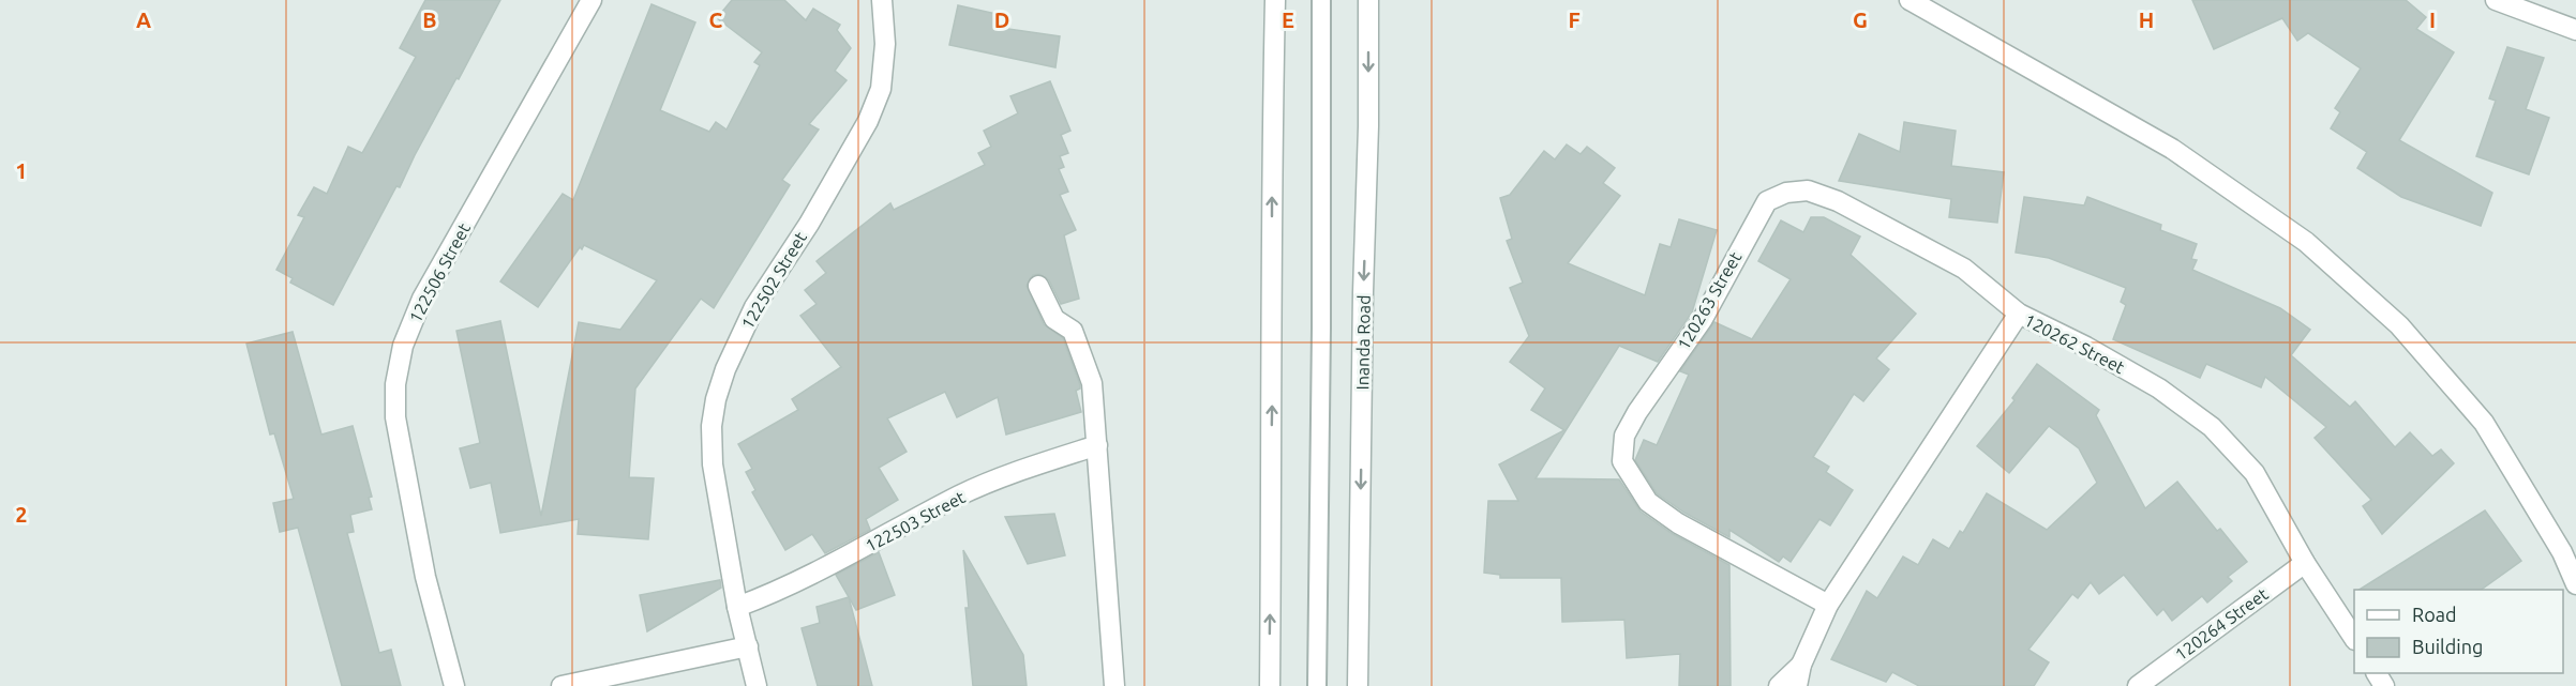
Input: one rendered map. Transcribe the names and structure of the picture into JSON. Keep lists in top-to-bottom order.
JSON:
{
  "streets": {
    "street": [
      "122506 Street",
      "122502 Street",
      "120263 Street",
      "Inanda Road",
      "120262 Street",
      "122503 Street",
      "120264 Street"
    ]
  },
  "crossings": [
    ["122502 Street", "122503 Street"],
    ["120263 Street", "120262 Street"],
    ["120262 Street", "120264 Street"]
  ],
  "legend": ["Road", "Building"],
  "grid": {
    "columns": [
      "A",
      "B",
      "C",
      "D",
      "E",
      "F",
      "G",
      "H",
      "I"
    ],
    "rows": ["1", "2"]
  }
}
